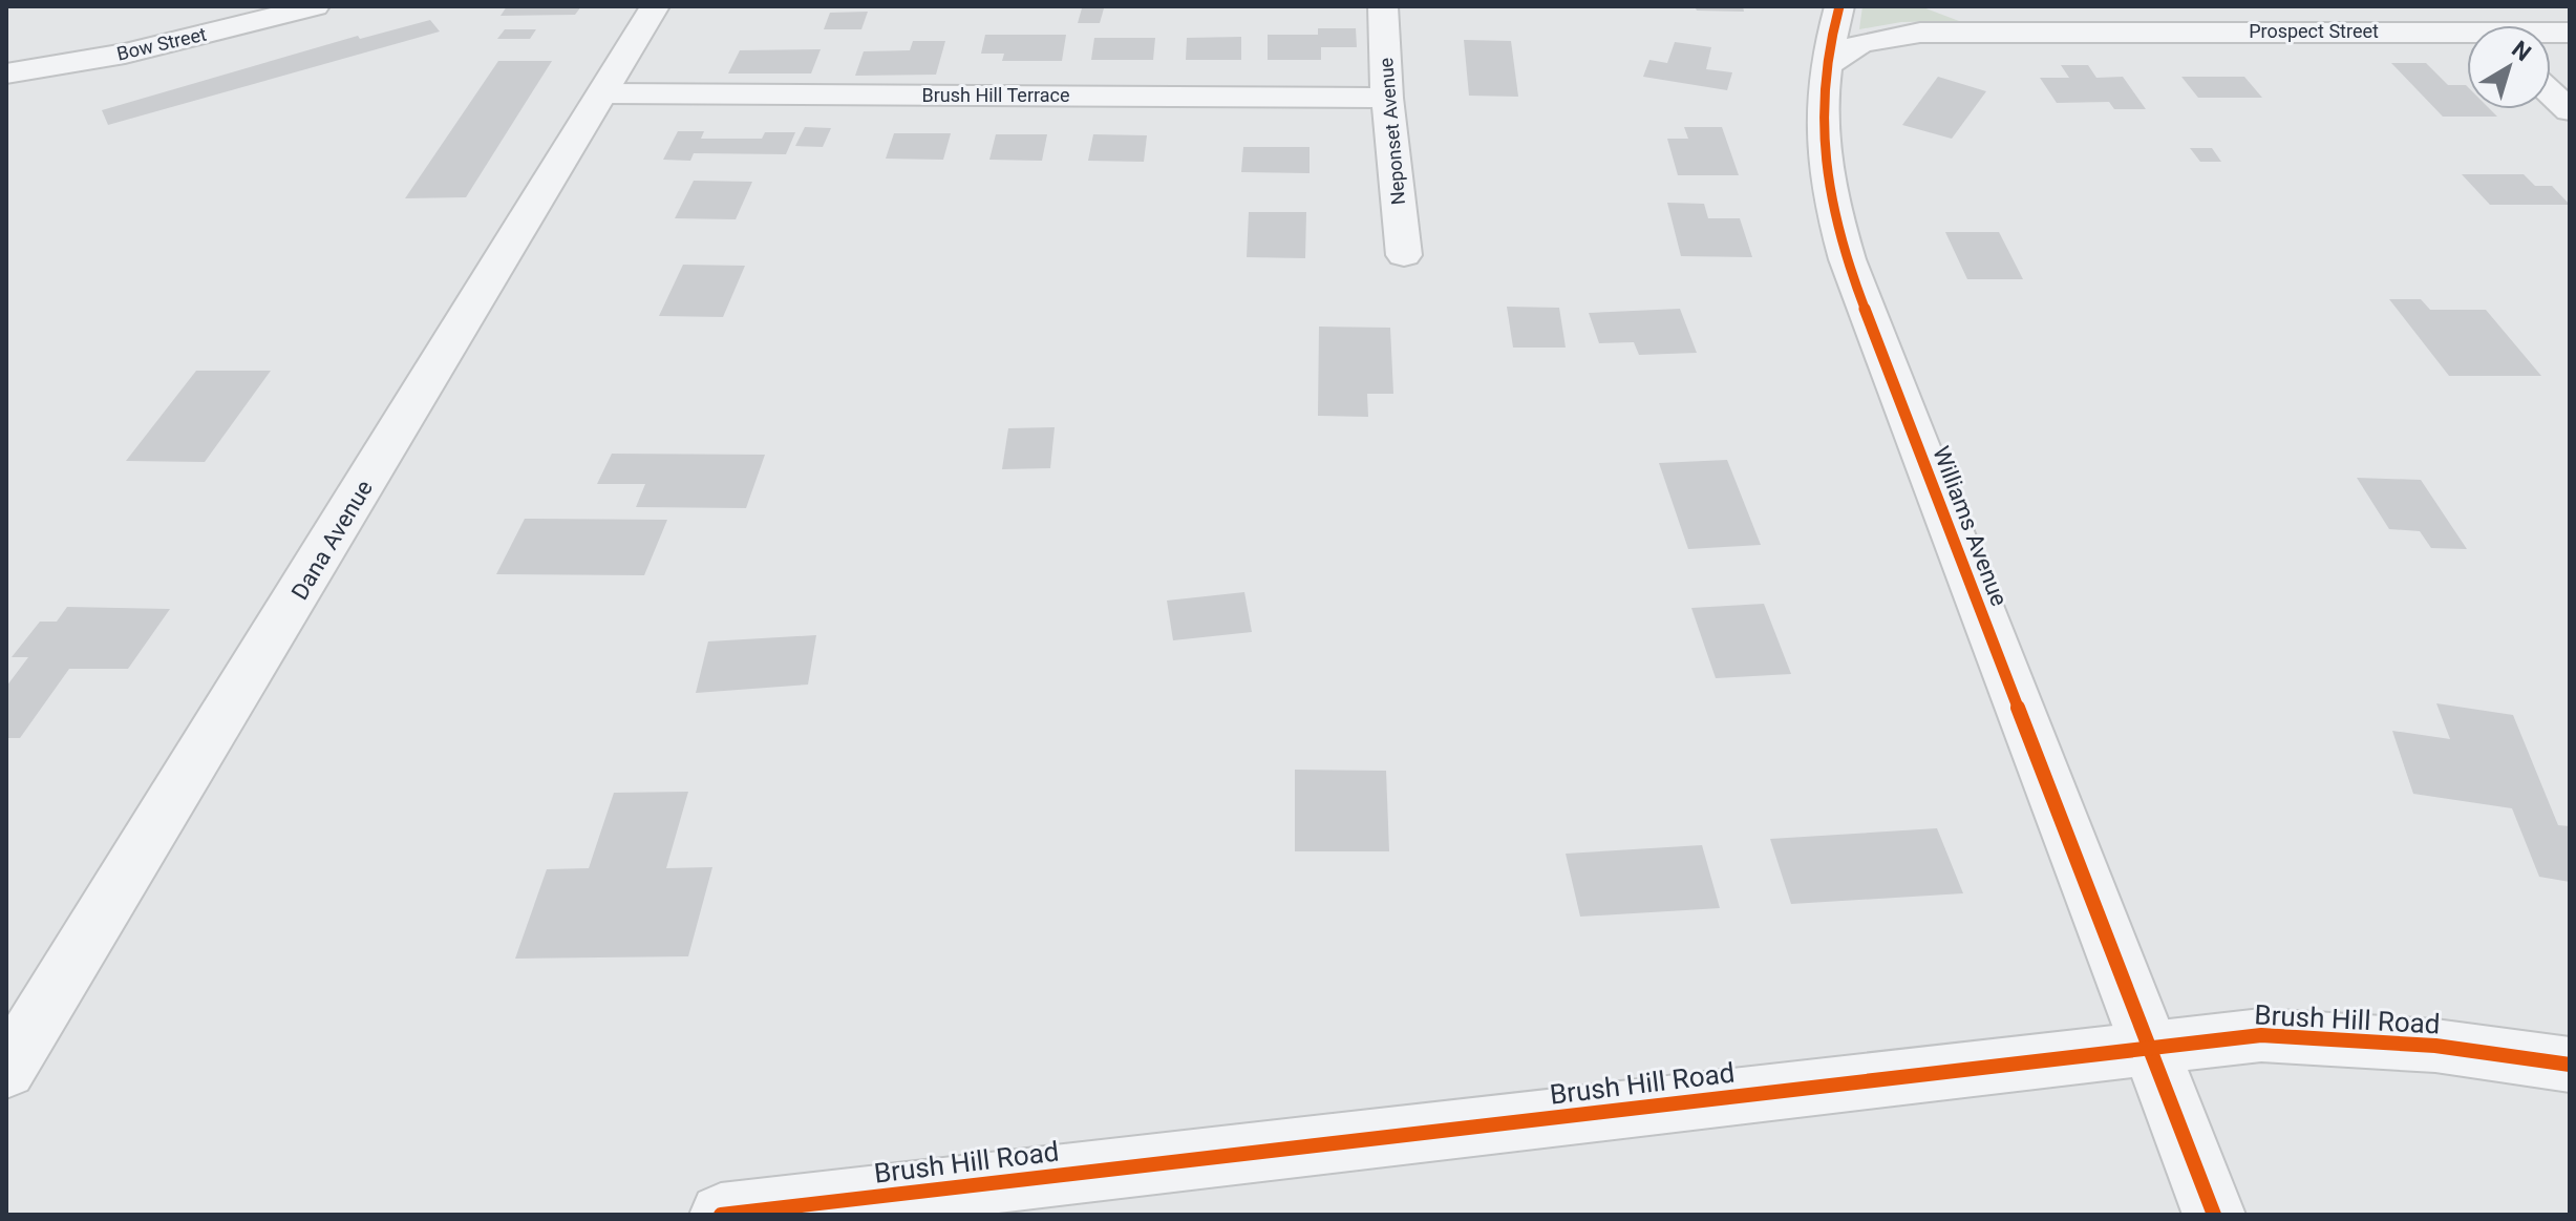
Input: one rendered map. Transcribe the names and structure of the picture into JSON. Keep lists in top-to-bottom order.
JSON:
{
  "streets": {
    "street": [
      "Prospect Street",
      "Bow Street",
      "Brush Hill Terrace",
      "Neponset Avenue",
      "Williams Avenue",
      "Dana Avenue",
      "Brush Hill Road"
    ]
  },
  "crossings": [
    ["Prospect Street", "Williams Avenue"],
    ["Brush Hill Terrace", "Neponset Avenue"],
    ["Brush Hill Terrace", "Dana Avenue"],
    ["Williams Avenue", "Brush Hill Road"]
  ],
  "north": "top right"
}
